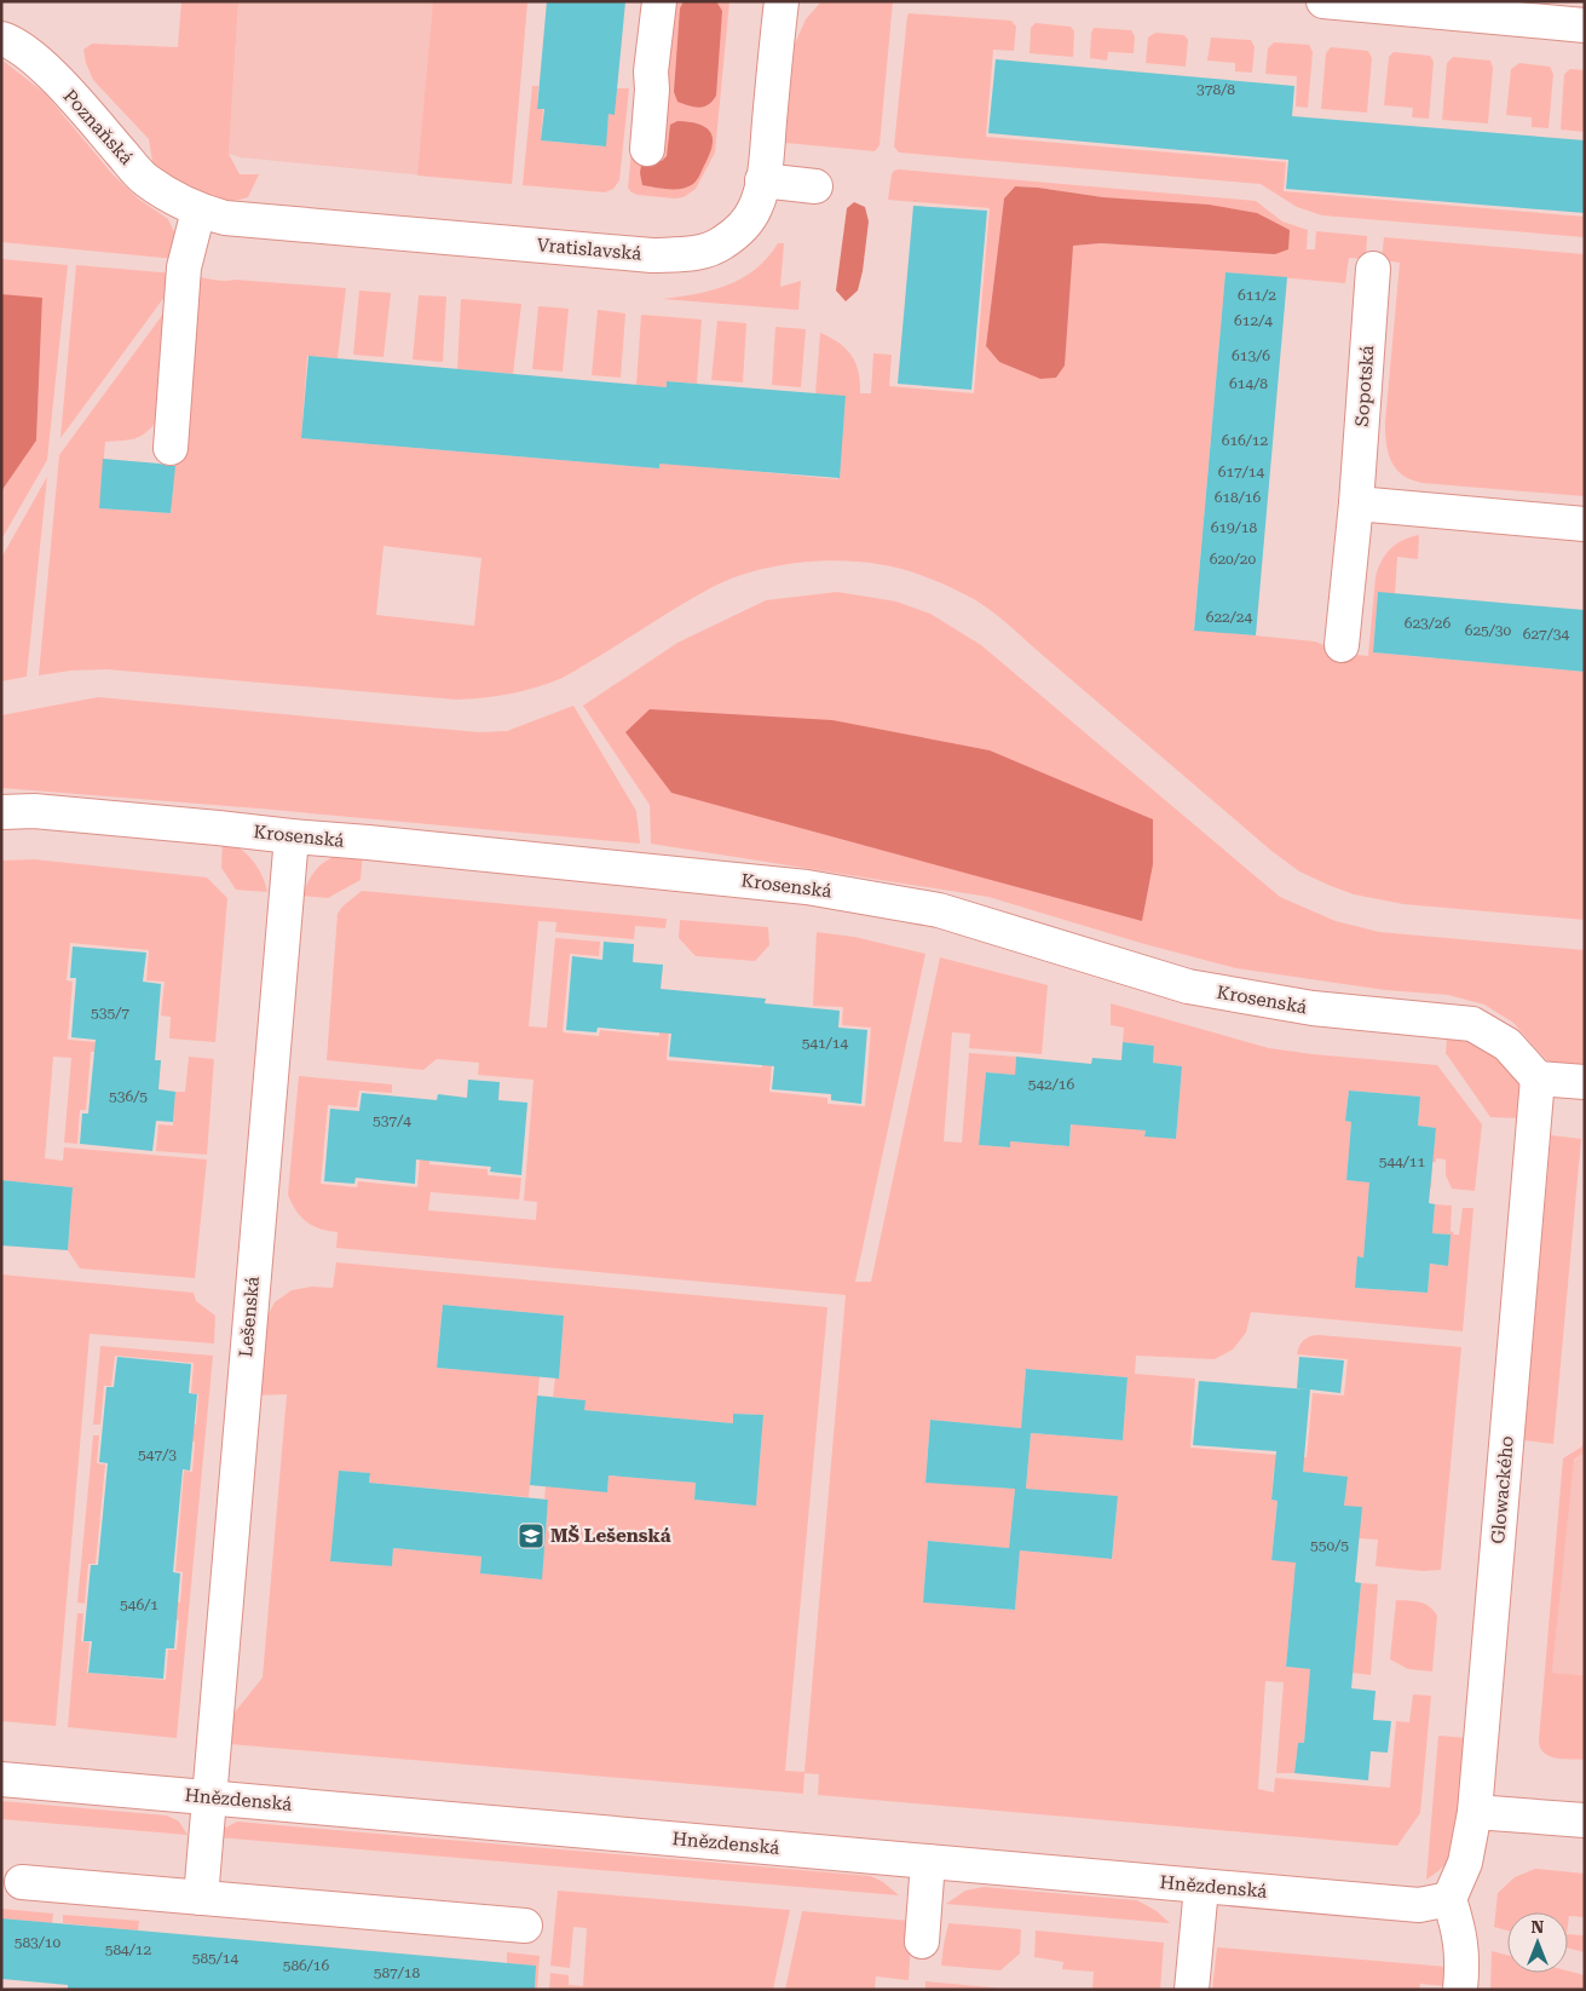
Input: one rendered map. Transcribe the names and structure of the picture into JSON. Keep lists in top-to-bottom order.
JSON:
{
  "streets": {
    "street": [
      "Poznaňská",
      "Vratislavská",
      "Sopotská",
      "Krosenská",
      "Lešenská",
      "Glowackého",
      "Hnězdenská"
    ]
  },
  "crossings": [
    ["Poznaňská", "Vratislavská"],
    ["Krosenská", "Lešenská"],
    ["Krosenská", "Glowackého"],
    ["Lešenská", "Hnězdenská"],
    ["Glowackého", "Hnězdenská"]
  ],
  "places": {
    "school or university": ["MŠ Lešenská"]
  },
  "house_numbers": [
    "378/8",
    "611/2",
    "612/4",
    "613/6",
    "614/8",
    "616/12",
    "617/14",
    "618/16",
    "619/18",
    "620/20",
    "622/24",
    "623/26",
    "625/30",
    "627/34",
    "535/7",
    "541/14",
    "542/16",
    "536/5",
    "537/4",
    "544/11",
    "547/3",
    "550/5",
    "546/1",
    "583/10",
    "584/12",
    "585/14",
    "586/16",
    "587/18"
  ],
  "north": "top"
}
